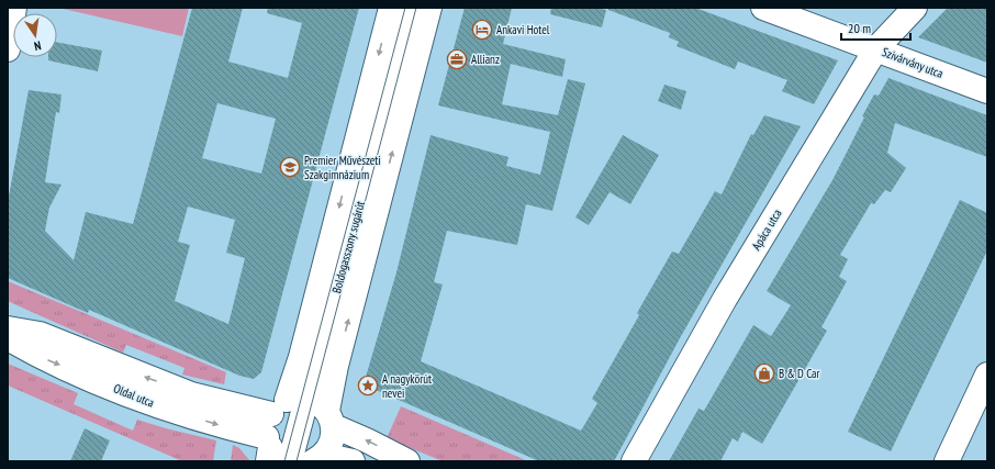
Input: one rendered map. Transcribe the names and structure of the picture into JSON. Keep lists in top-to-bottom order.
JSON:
{
  "streets": {
    "street": [
      "Szivárvány utca",
      "Apáca utca",
      "Boldogasszony sugárút",
      "Oldal utca"
    ]
  },
  "crossings": [
    ["Szivárvány utca", "Apáca utca"],
    ["Boldogasszony sugárút", "Oldal utca"]
  ],
  "places": {
    "hotel": ["Ankavi Hotel"],
    "office": ["Allianz"],
    "school or university": ["Premier Művészeti Szakgimnázium"],
    "shop": ["B & D Car"],
    "place": ["A nagykörút nevei"]
  },
  "scale_bar": "20 m",
  "north": "bottom"
}
